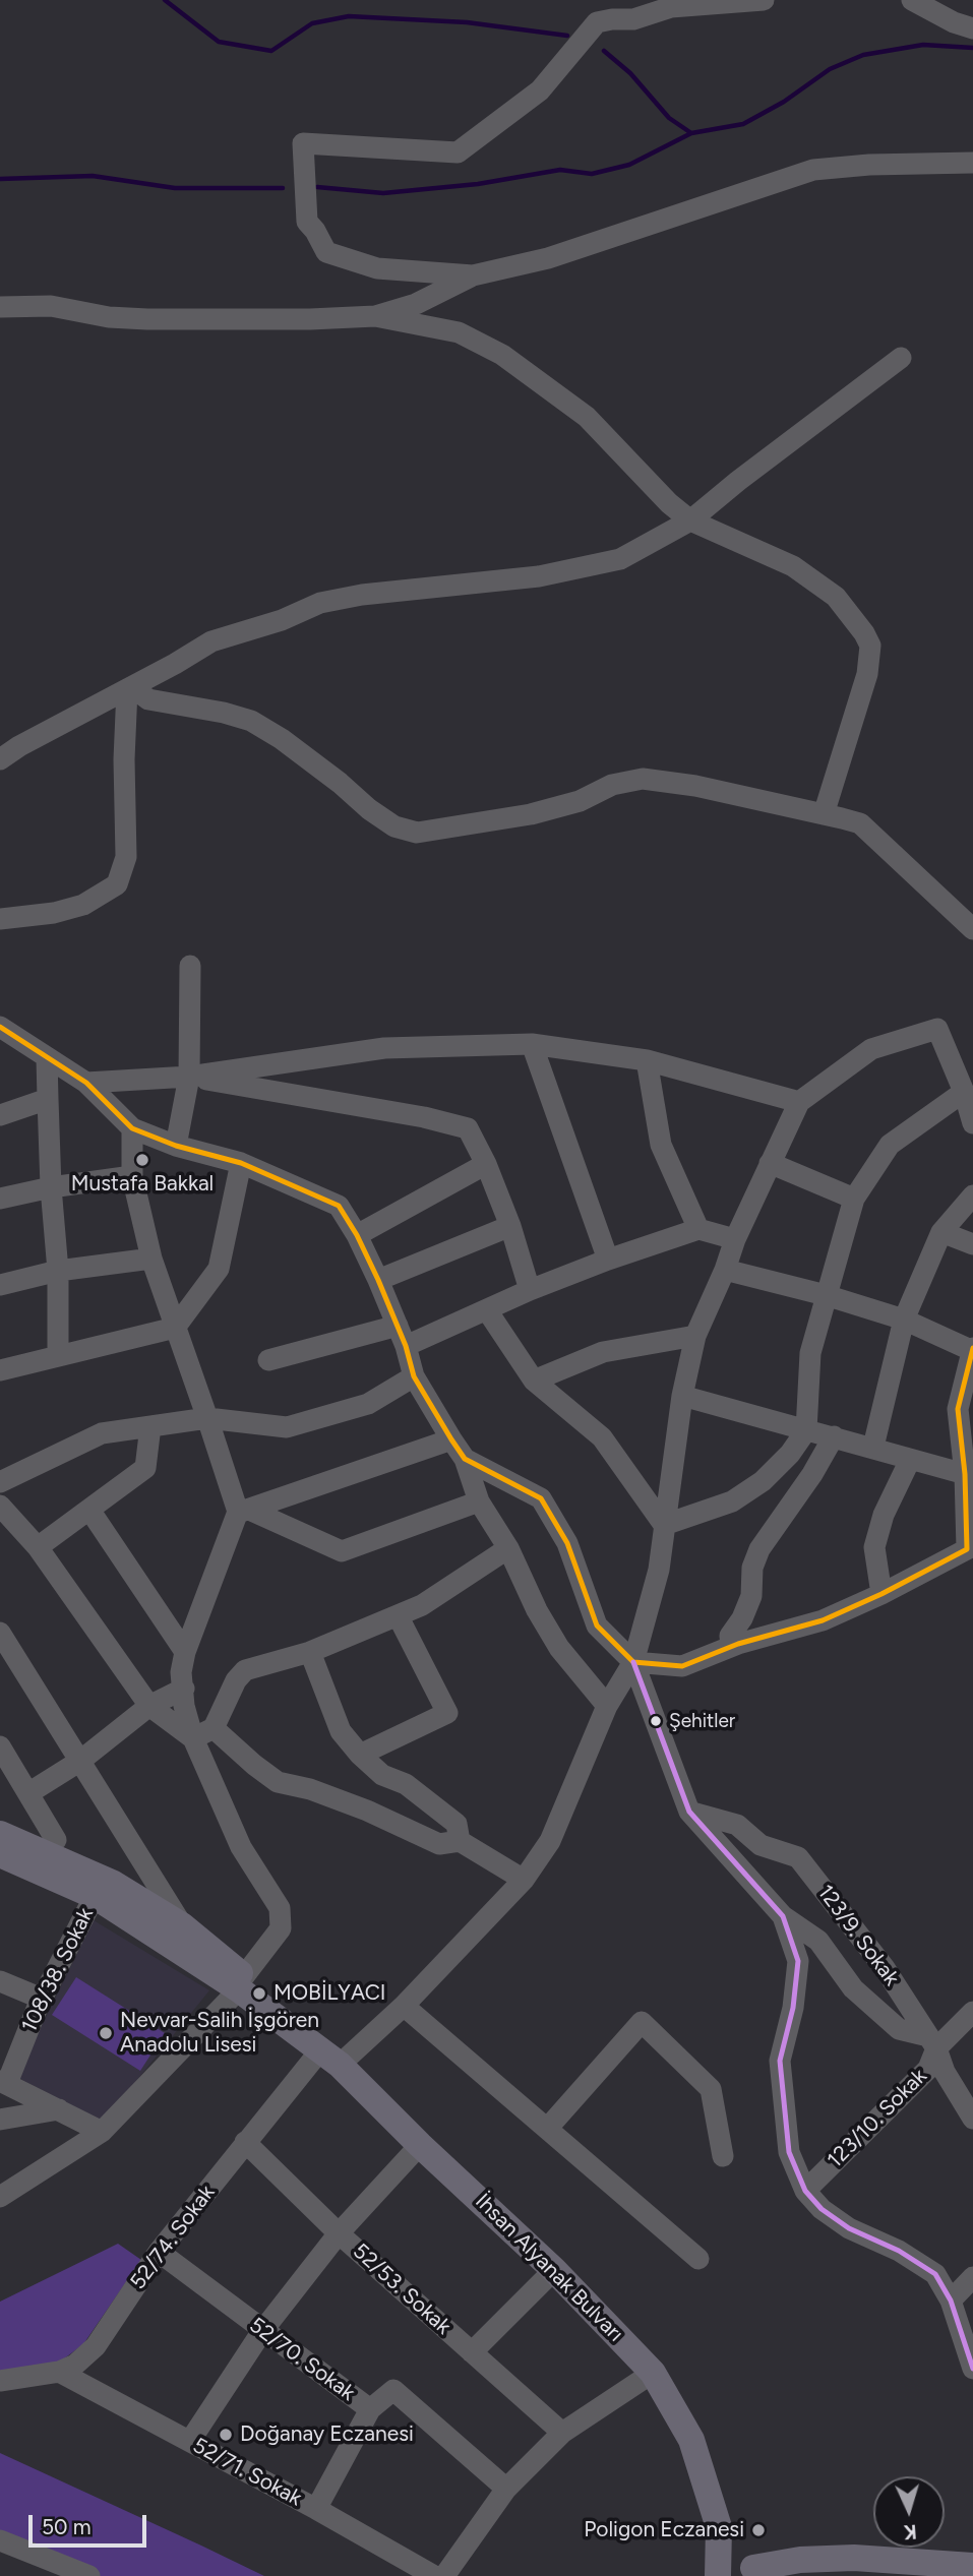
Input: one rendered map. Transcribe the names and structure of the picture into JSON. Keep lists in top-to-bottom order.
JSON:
{
  "streets": {
    "main road": ["İhsan Alyanak Bulvarı"],
    "street": [
      "123/9. Sokak",
      "108/38. Sokak",
      "123/10. Sokak",
      "52/74. Sokak",
      "52/53. Sokak",
      "52/70. Sokak",
      "52/71. Sokak"
    ]
  },
  "crossings": [
    ["123/9. Sokak", "123/10. Sokak"],
    ["52/74. Sokak", "İhsan Alyanak Bulvarı"],
    ["52/74. Sokak", "52/53. Sokak"],
    ["52/74. Sokak", "52/70. Sokak"],
    ["52/74. Sokak", "52/71. Sokak"]
  ],
  "places": [
    "Mustafa Bakkal",
    "Şehitler",
    "MOBİLYACI",
    "Nevvar-Salih İşgören Anadolu Lisesi",
    "Doğanay Eczanesi",
    "Poligon Eczanesi"
  ],
  "scale_bar": "50 m",
  "north": "bottom"
}
